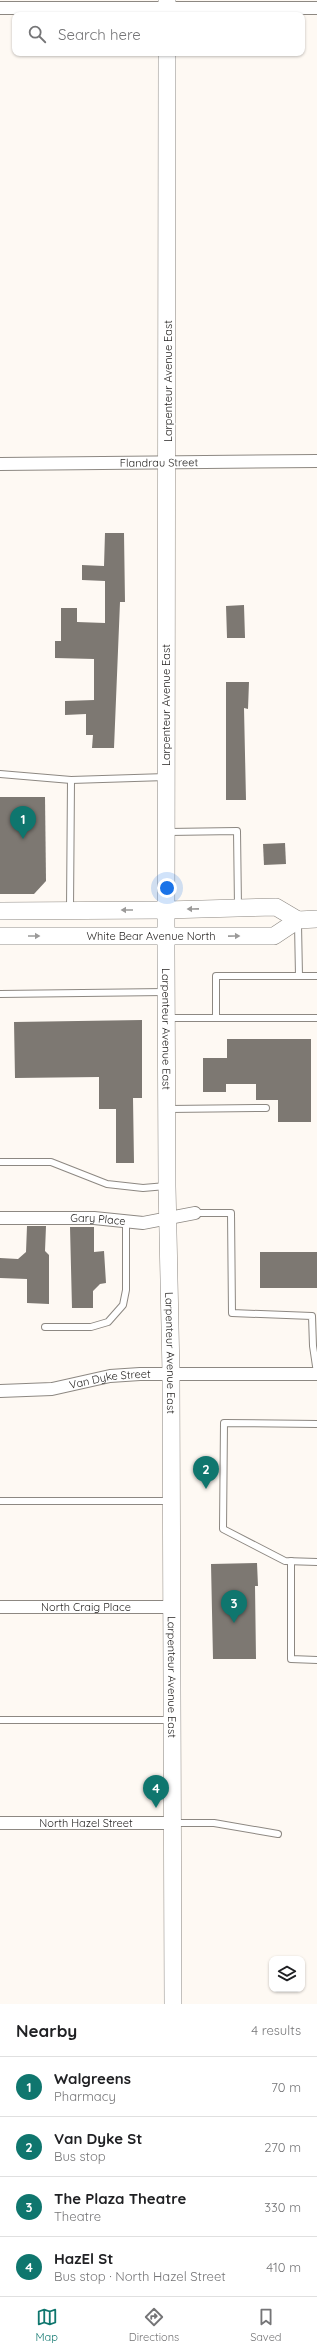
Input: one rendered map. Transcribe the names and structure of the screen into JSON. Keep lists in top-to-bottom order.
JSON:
{
  "streets": {
    "street": [
      "Larpenteur Avenue East",
      "Flandrau Street",
      "White Bear Avenue North",
      "Gary Place",
      "Van Dyke Street",
      "North Craig Place",
      "North Hazel Street"
    ]
  },
  "crossings": [
    ["Larpenteur Avenue East", "Flandrau Street"],
    ["Larpenteur Avenue East", "White Bear Avenue North"],
    ["Larpenteur Avenue East", "Gary Place"],
    ["Larpenteur Avenue East", "Van Dyke Street"],
    ["Larpenteur Avenue East", "North Craig Place"],
    ["Larpenteur Avenue East", "North Hazel Street"]
  ],
  "page": {
    "search": "Search here",
    "pins": [
      "1",
      "2",
      "3",
      "4"
    ],
    "heading": ["Nearby", "4 results"],
    "list": [
      {
        "mark": "1",
        "name": "Walgreens",
        "note": "Pharmacy",
        "value": "70 m"
      },
      {
        "mark": "2",
        "name": "Van Dyke St",
        "note": "Bus stop",
        "value": "270 m"
      },
      {
        "mark": "3",
        "name": "The Plaza Theatre",
        "note": "Theatre",
        "value": "330 m"
      },
      {
        "mark": "4",
        "name": "HazEl St",
        "note": "Bus stop · North Hazel Street",
        "value": "410 m"
      }
    ],
    "nav": ["Map", "Directions", "Saved"]
  }
}
